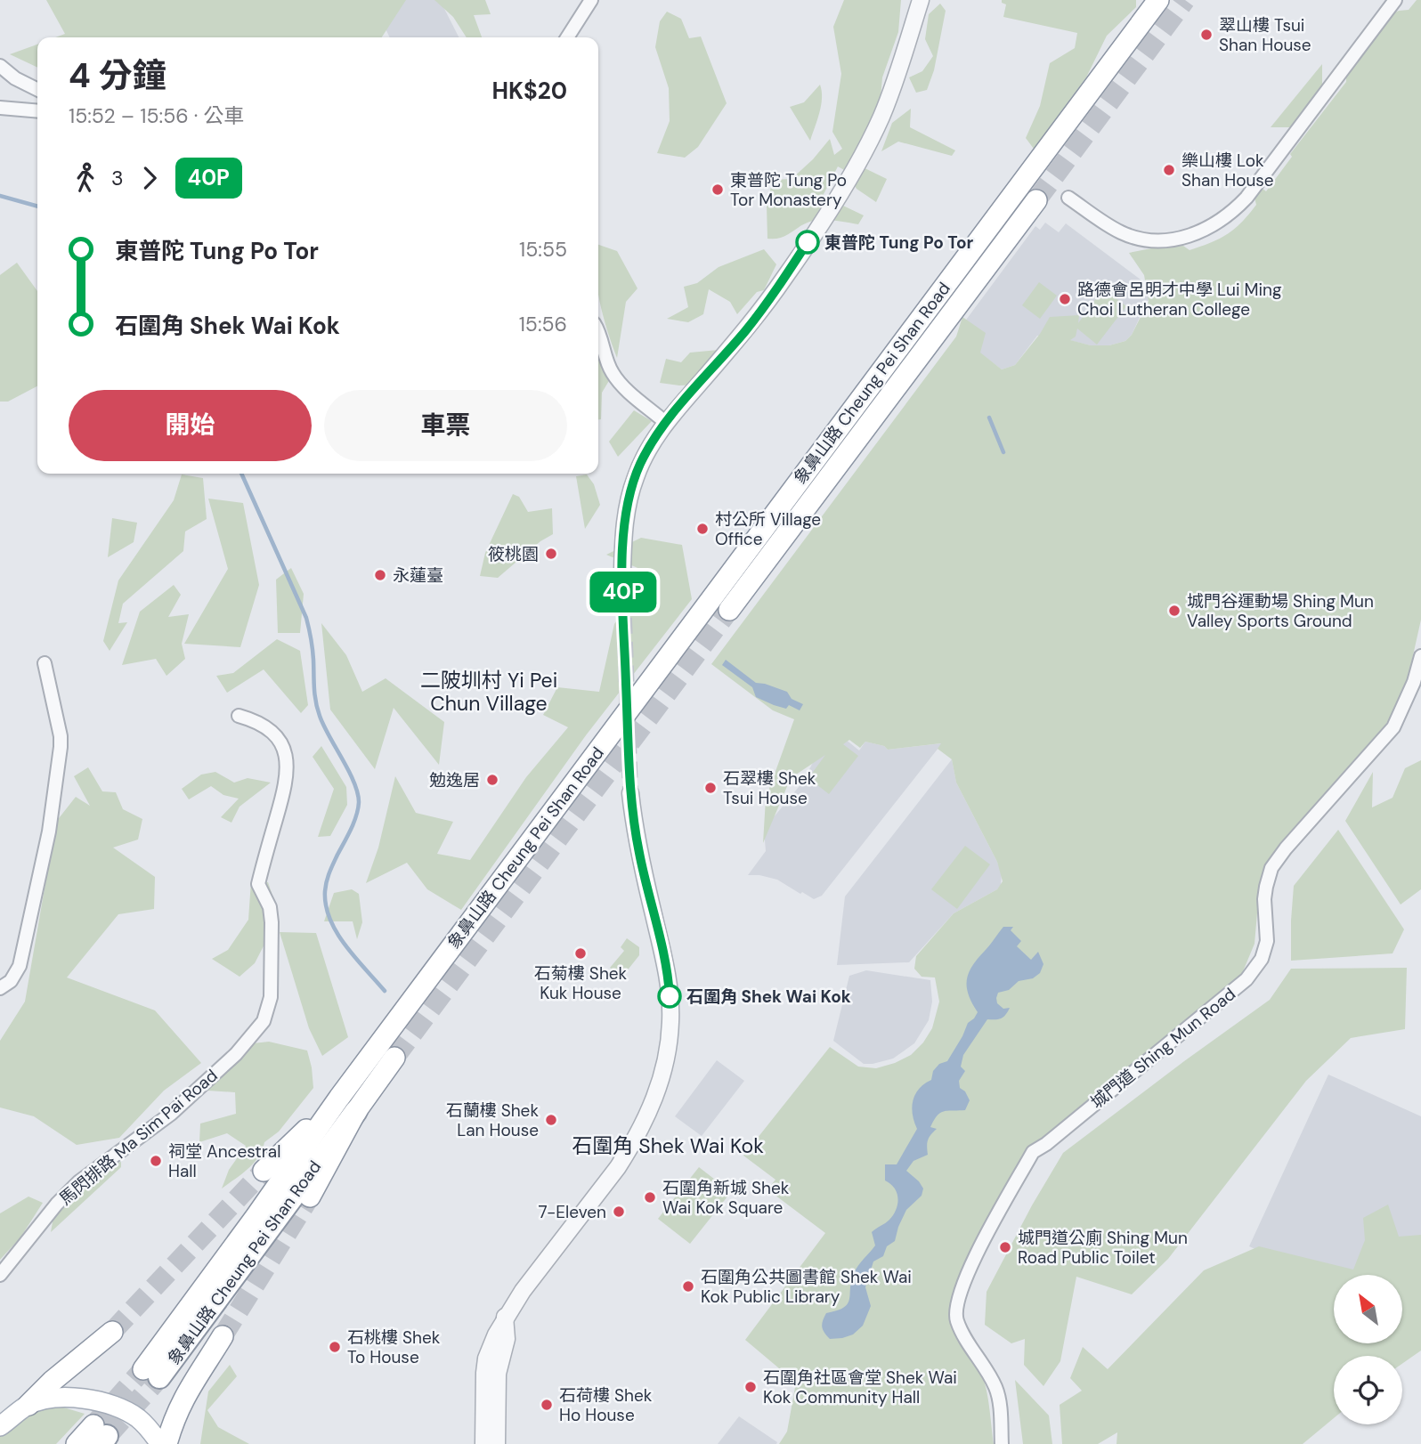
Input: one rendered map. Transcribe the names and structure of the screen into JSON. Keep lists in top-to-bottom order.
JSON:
{
  "streets": {
    "highway": ["象鼻山路 Cheung Pei Shan Road"],
    "street": ["城門道 Shing Mun Road", "馬閃排路 Ma Sim Pai Road"]
  },
  "districts": ["二陂圳村 Yi Pei Chun Village", "石圍角 Shek Wai Kok"],
  "places": [
    "翠山樓 Tsui Shan House",
    "樂山樓 Lok Shan House",
    "東普陀 Tung Po Tor Monastery",
    "東普陀 Tung Po Tor",
    "路德會呂明才中學 Lui Ming Choi Lutheran College",
    "村公所 Village Office",
    "筱桃園",
    "永蓮臺",
    "城門谷運動場 Shing Mun Valley Sports Ground",
    "勉逸居",
    "石翠樓 Shek Tsui House",
    "石菊樓 Shek Kuk House",
    "石圍角 Shek Wai Kok",
    "石蘭樓 Shek Lan House",
    "祠堂 Ancestral Hall",
    "石圍角新城 Shek Wai Kok Square",
    "7-Eleven",
    "城門道公廁 Shing Mun Road Public Toilet",
    "石圍角公共圖書館 Shek Wai Kok Public Library",
    "石桃樓 Shek To House",
    "石圍角社區會堂 Shek Wai Kok Community Hall",
    "石荷樓 Shek Ho House"
  ],
  "lines": ["bus line 40P"],
  "north": "top left",
  "page": {
    "on_map": "40P",
    "heading": ["4 分鐘", "15:52 – 15:56 · 公車", "HK$20"],
    "legs": ["3", "40P"],
    "list": [
      {
        "name": "東普陀 Tung Po Tor",
        "value": "15:55"
      },
      {
        "name": "石圍角 Shek Wai Kok",
        "value": "15:56"
      }
    ],
    "buttons": ["開始", "車票"]
  }
}
